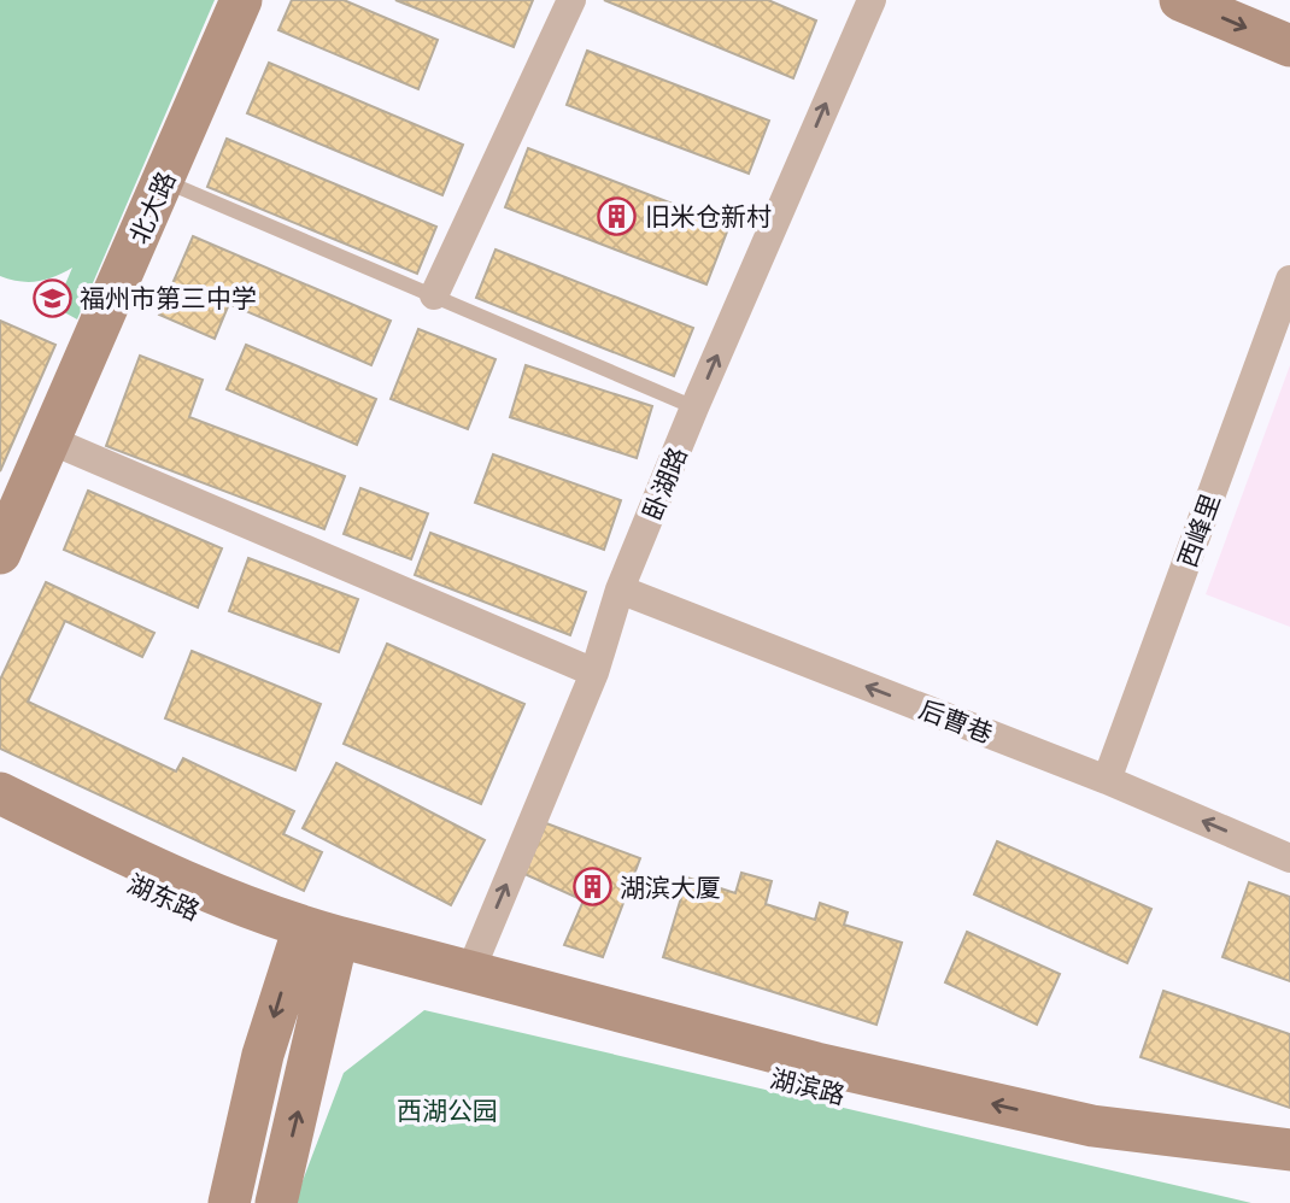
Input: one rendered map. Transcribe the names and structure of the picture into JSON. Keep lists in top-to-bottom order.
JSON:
{
  "streets": {
    "main road": ["北大路", "湖东路", "湖滨路"],
    "street": ["卧湖路", "西峰里", "后曹巷"]
  },
  "crossings": [
    ["卧湖路", "后曹巷"],
    ["卧湖路", "湖滨路"],
    ["西峰里", "后曹巷"],
    ["湖东路", "湖滨路"]
  ],
  "one_way": ["卧湖路", "后曹巷"],
  "parks": ["西湖公园"],
  "places": {
    "building": ["旧米仓新村", "湖滨大厦"],
    "school or university": ["福州市第三中学"]
  }
}
